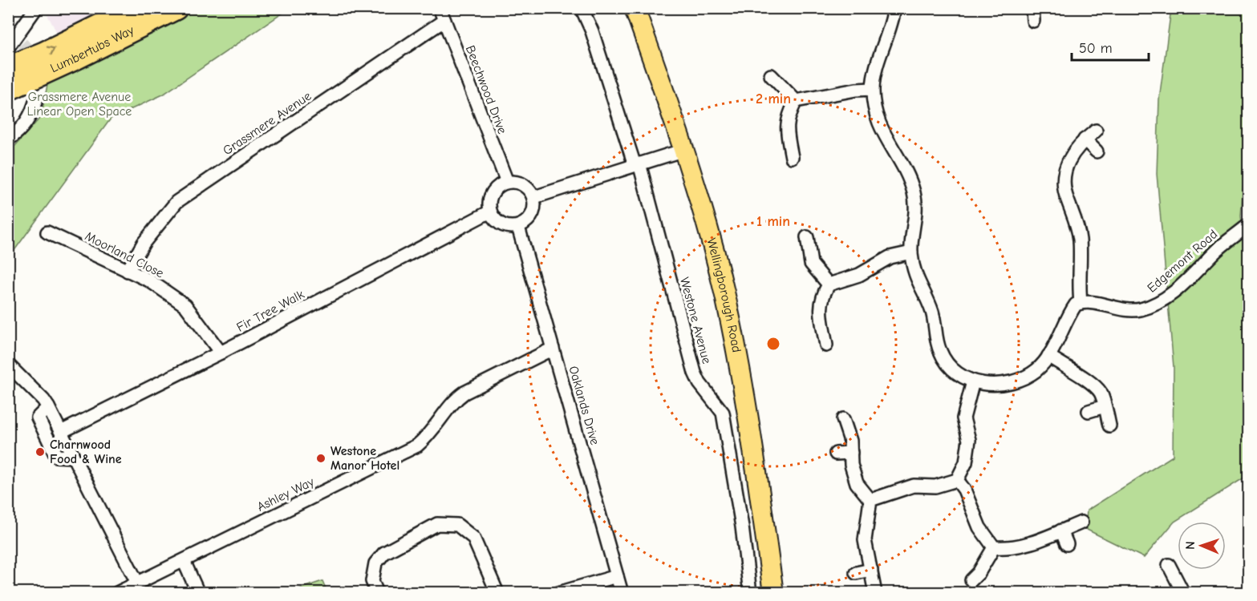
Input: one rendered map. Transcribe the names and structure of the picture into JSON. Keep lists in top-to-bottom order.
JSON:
{
  "streets": {
    "highway": ["Lumbertubs Way"],
    "main road": ["Wellingborough Road"],
    "street": [
      "Beechwood Drive",
      "Grassmere Avenue",
      "Moorland Close",
      "Edgemont Road",
      "Fir Tree Walk",
      "Westone Avenue",
      "Oaklands Drive",
      "Ashley Way"
    ]
  },
  "crossings": [
    ["Beechwood Drive", "Grassmere Avenue"],
    ["Beechwood Drive", "Fir Tree Walk"],
    ["Beechwood Drive", "Oaklands Drive"],
    ["Grassmere Avenue", "Moorland Close"],
    ["Moorland Close", "Fir Tree Walk"],
    ["Fir Tree Walk", "Oaklands Drive"],
    ["Oaklands Drive", "Ashley Way"]
  ],
  "parks": ["Grassmere Avenue Linear Open Space"],
  "places": ["Charnwood Food & Wine", "Westone Manor Hotel"],
  "scale_bar": "50 m",
  "north": "left",
  "rings": ["2 min", "1 min"]
}
